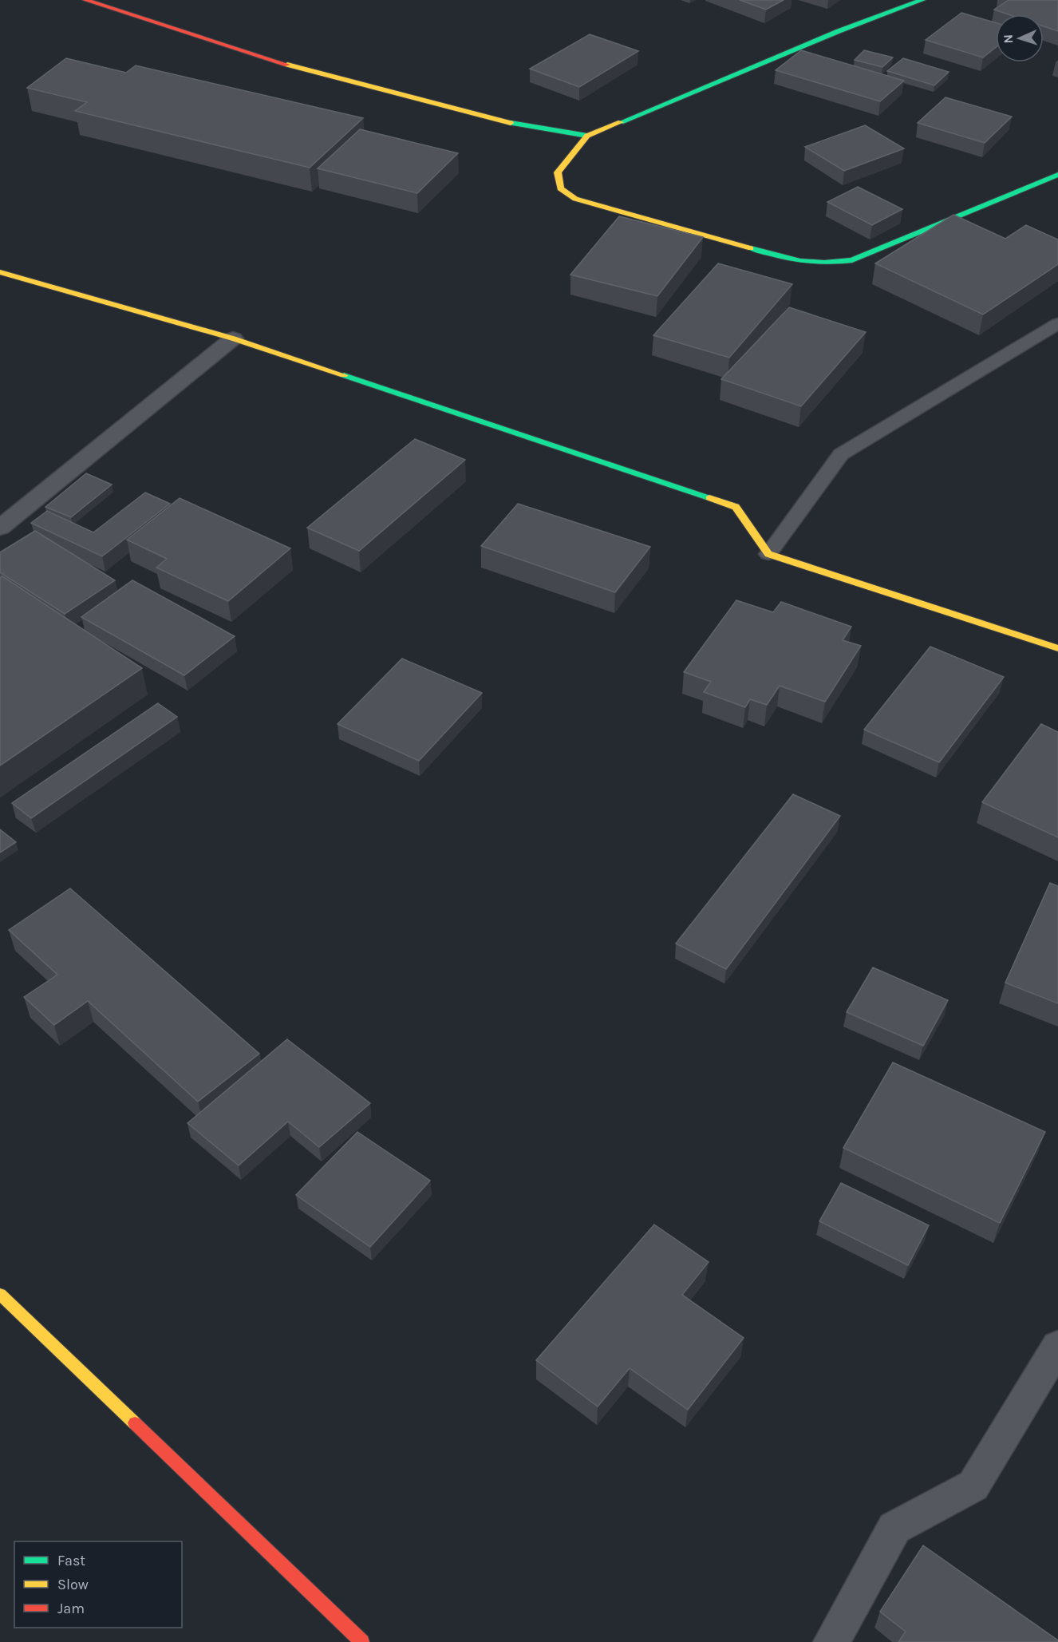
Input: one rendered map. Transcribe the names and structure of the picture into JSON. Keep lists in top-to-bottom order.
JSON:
{
  "legend": ["Fast", "Slow", "Jam"],
  "north": "left"
}
